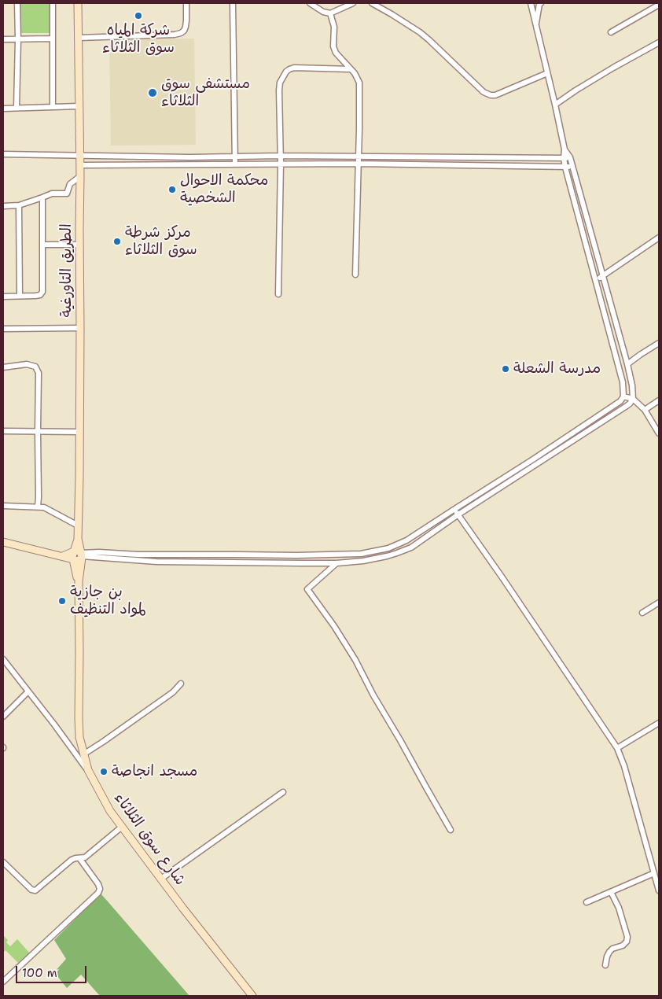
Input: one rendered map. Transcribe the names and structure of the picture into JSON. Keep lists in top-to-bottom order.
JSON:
{
  "streets": {
    "street": ["الطريق التاورغية", "شارع سوق الثلاثاء"]
  },
  "crossings": [
    ["الطريق التاورغية", "شارع سوق الثلاثاء"]
  ],
  "places": [
    "شركة المياه سوق الثلاثاء",
    "مستشفى سوق الثلاثاء",
    "محكمة الاحوال الشخصية",
    "مركز شرطة سوق الثلاثاء",
    "مدرسة الشعلة",
    "بن جازية لمواد التنظيف",
    "مسجد انجاصة"
  ],
  "scale_bar": "100 m"
}
